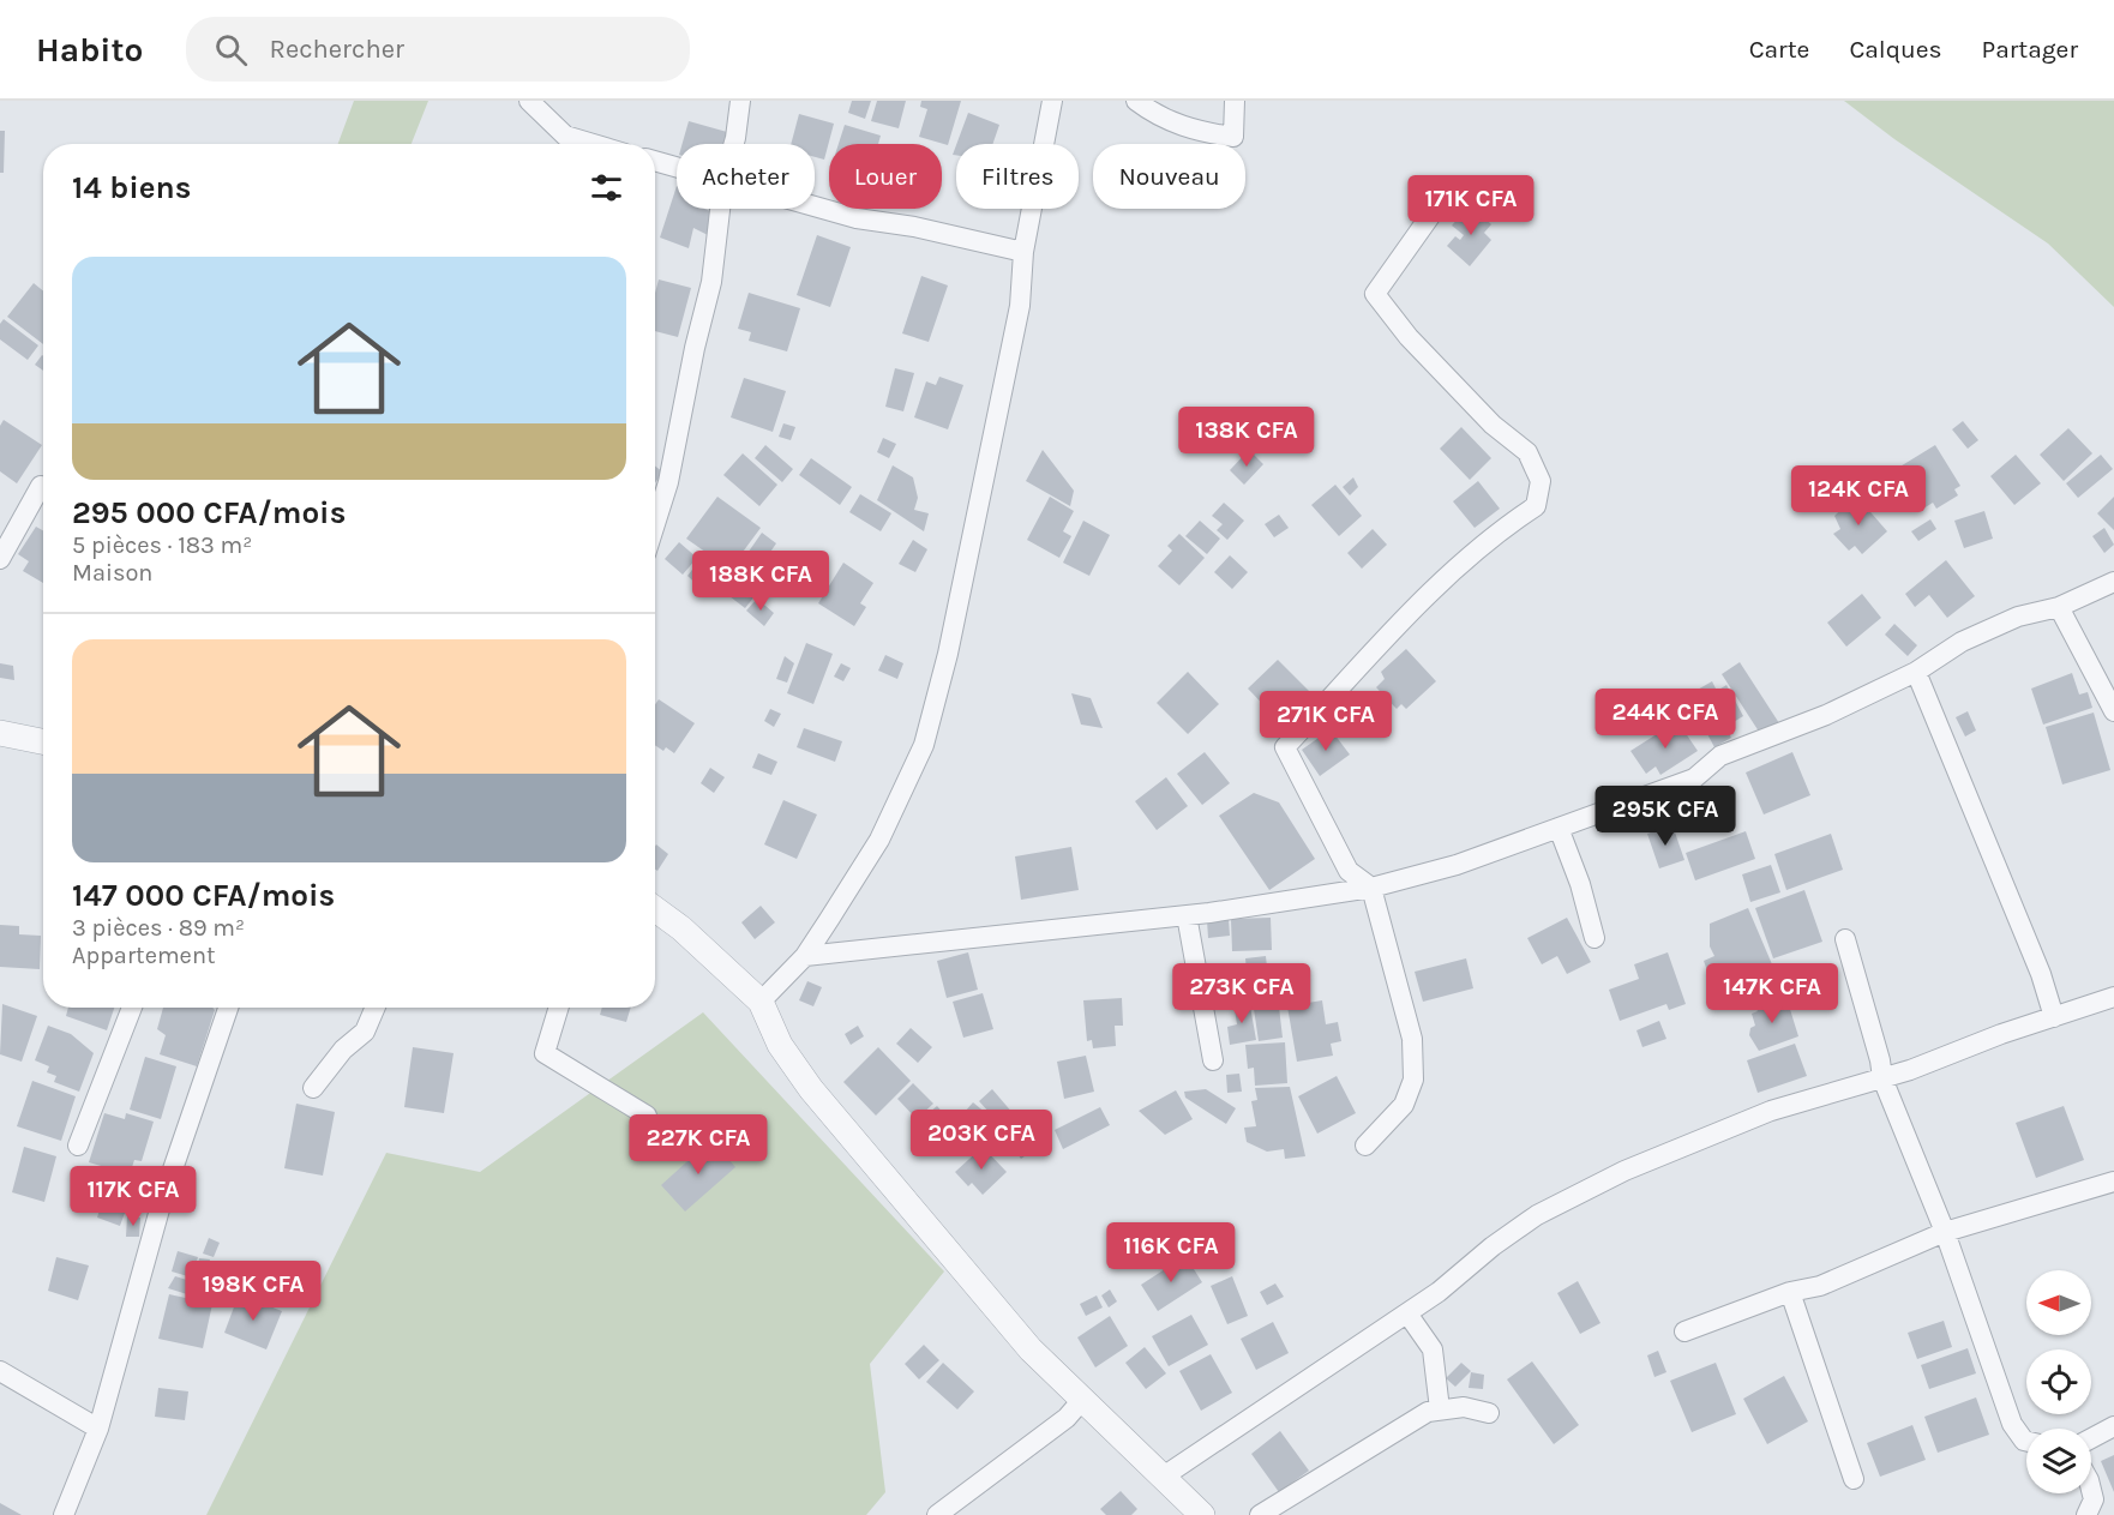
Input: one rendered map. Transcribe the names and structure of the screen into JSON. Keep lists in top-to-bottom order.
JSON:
{
  "north": "left",
  "page": {
    "header": "Habito",
    "search": "Rechercher",
    "nav": ["Carte", "Calques", "Partager"],
    "chip": [
      "Acheter",
      "Louer",
      "Filtres",
      "Nouveau"
    ],
    "heading": "14 biens",
    "price": [
      "171K CFA",
      "138K CFA",
      "124K CFA",
      "188K CFA",
      "244K CFA",
      "271K CFA",
      "295K CFA",
      "273K CFA",
      "147K CFA",
      "203K CFA",
      "227K CFA",
      "117K CFA",
      "116K CFA",
      "198K CFA"
    ],
    "list": [
      {
        "name": "295 000 CFA/mois",
        "note": "5 pièces · 183 m² · Maison"
      },
      {
        "name": "147 000 CFA/mois",
        "note": "3 pièces · 89 m² · Appartement"
      }
    ]
  }
}
